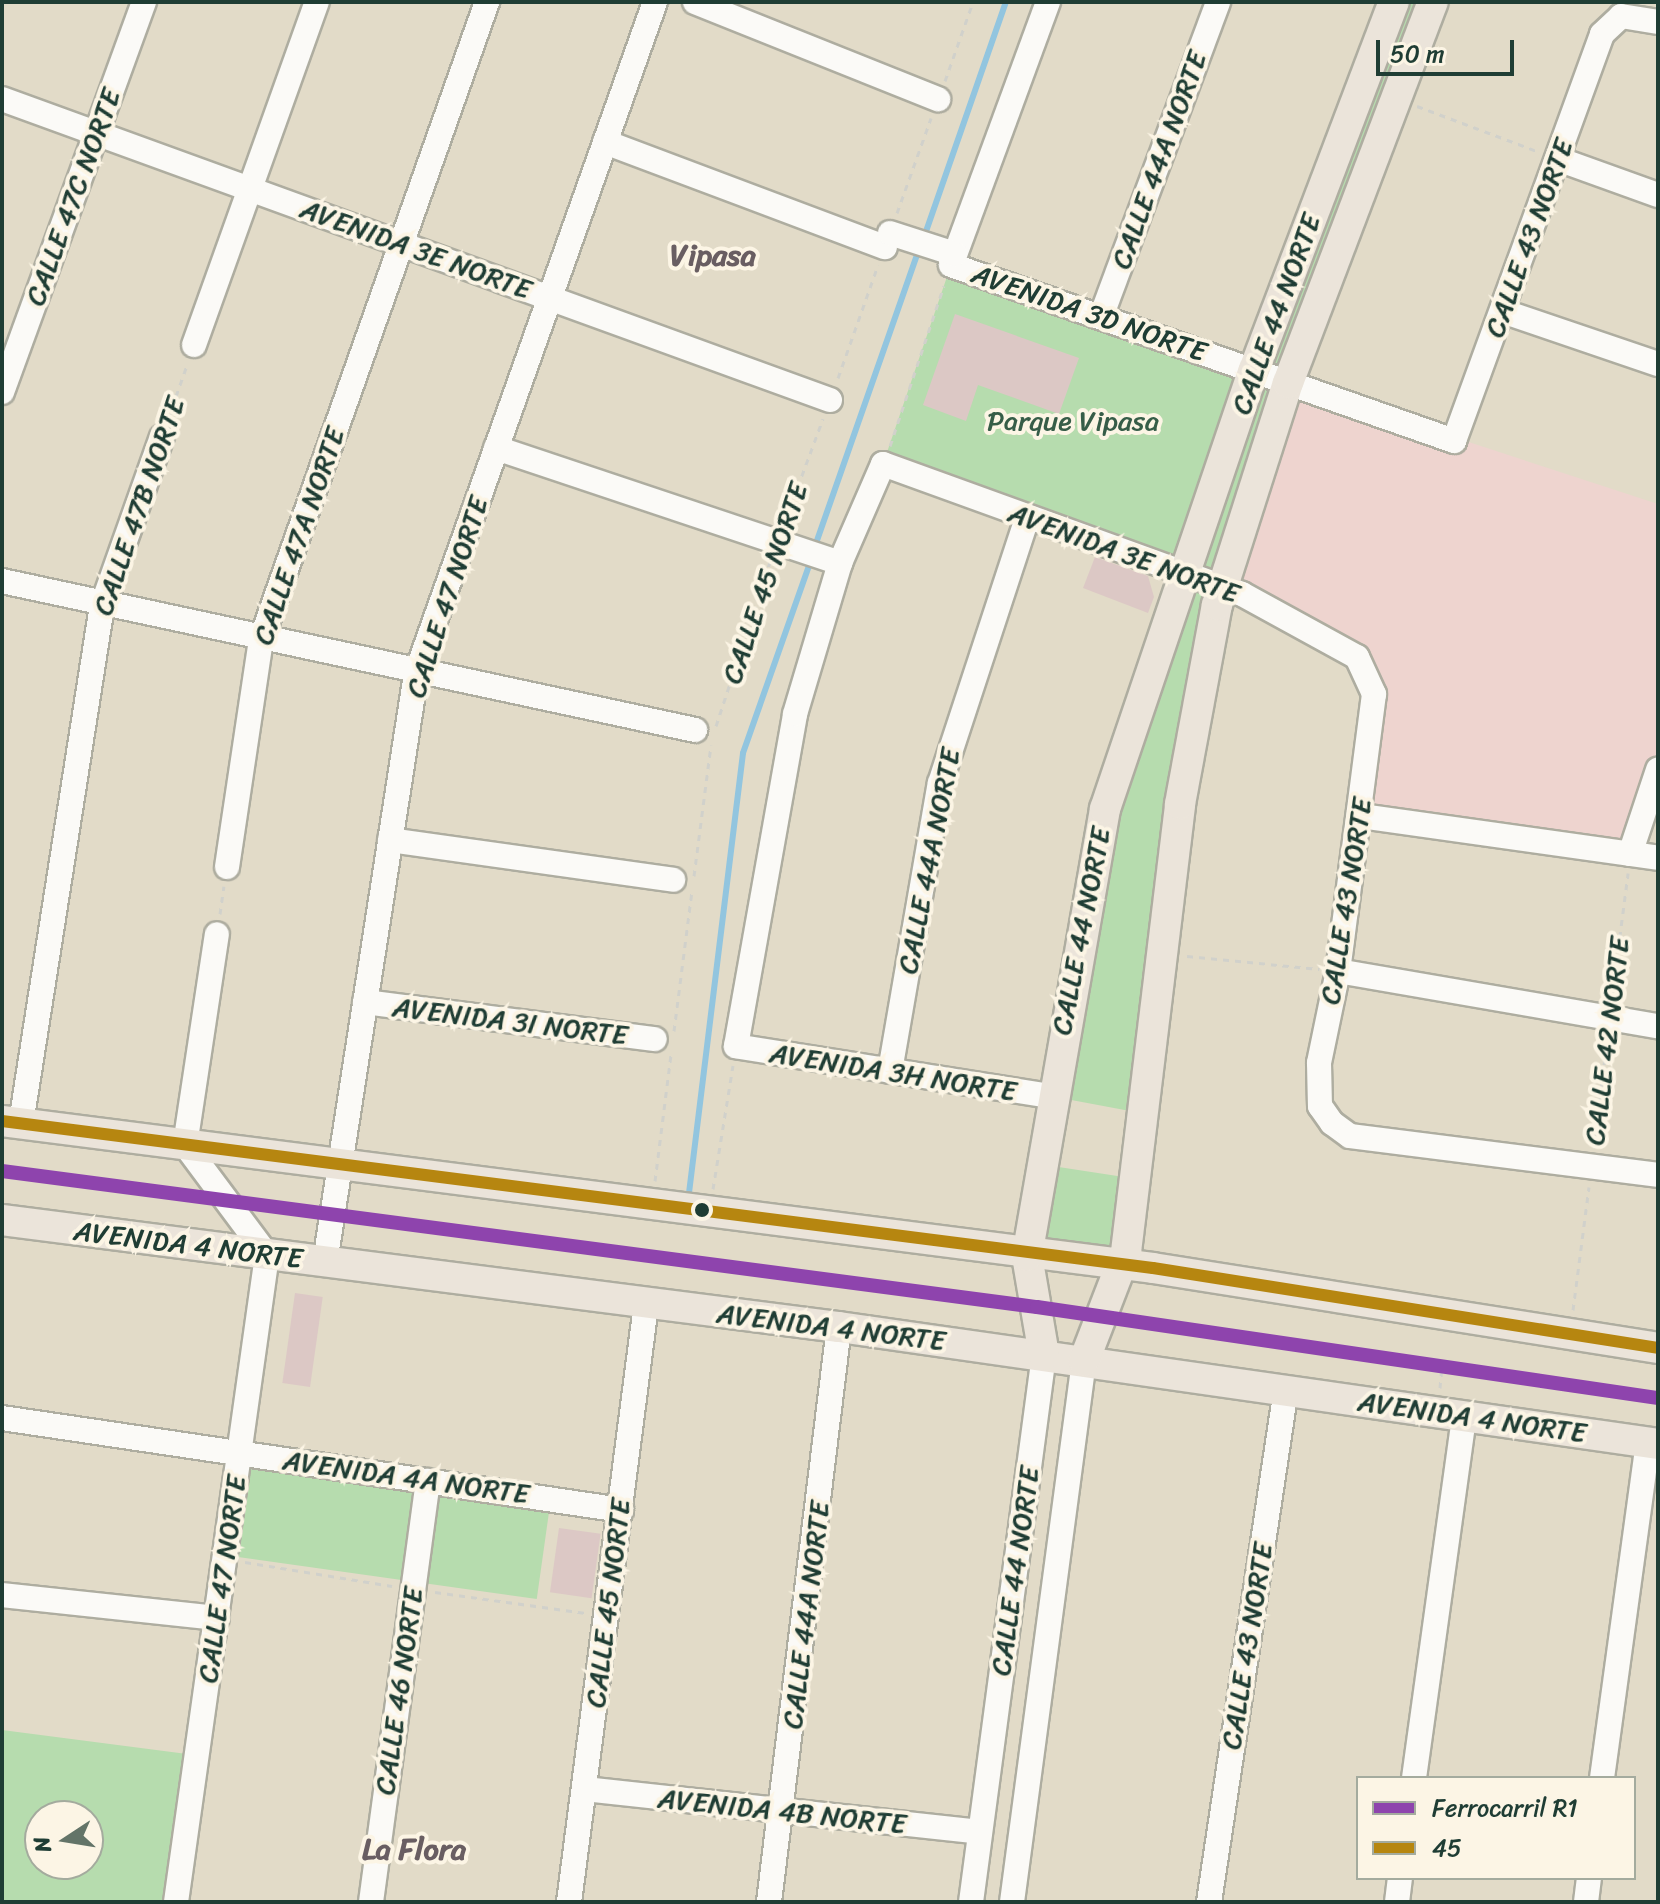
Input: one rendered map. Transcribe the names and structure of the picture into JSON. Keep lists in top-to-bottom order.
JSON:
{
  "streets": {
    "main road": ["CALLE 44 NORTE", "AVENIDA 4 NORTE"],
    "street": [
      "CALLE 44A NORTE",
      "CALLE 47C NORTE",
      "CALLE 43 NORTE",
      "AVENIDA 3E NORTE",
      "AVENIDA 3D NORTE",
      "CALLE 47B NORTE",
      "CALLE 47A NORTE",
      "CALLE 45 NORTE",
      "CALLE 47 NORTE",
      "AVENIDA 3I NORTE",
      "AVENIDA 3H NORTE",
      "AVENIDA 4A NORTE",
      "CALLE 46 NORTE",
      "AVENIDA 4B NORTE"
    ],
    "path": ["CALLE 42 NORTE"]
  },
  "crossings": [
    ["CALLE 44A NORTE", "AVENIDA 3E NORTE"],
    ["CALLE 44A NORTE", "AVENIDA 3D NORTE"],
    ["CALLE 44A NORTE", "AVENIDA 3H NORTE"],
    ["CALLE 44A NORTE", "AVENIDA 4 NORTE"],
    ["CALLE 44A NORTE", "AVENIDA 4B NORTE"],
    ["CALLE 47C NORTE", "AVENIDA 3E NORTE"],
    ["CALLE 43 NORTE", "AVENIDA 3E NORTE"],
    ["CALLE 43 NORTE", "AVENIDA 3D NORTE"],
    ["CALLE 43 NORTE", "CALLE 42 NORTE"],
    ["CALLE 43 NORTE", "AVENIDA 4 NORTE"],
    ["AVENIDA 3E NORTE", "CALLE 44 NORTE"],
    ["AVENIDA 3E NORTE", "CALLE 47A NORTE"],
    ["AVENIDA 3E NORTE", "CALLE 45 NORTE"],
    ["AVENIDA 3E NORTE", "CALLE 47 NORTE"],
    ["AVENIDA 3D NORTE", "CALLE 44 NORTE"],
    ["AVENIDA 3D NORTE", "CALLE 45 NORTE"],
    ["CALLE 44 NORTE", "AVENIDA 3H NORTE"],
    ["CALLE 44 NORTE", "AVENIDA 4 NORTE"],
    ["CALLE 44 NORTE", "AVENIDA 4B NORTE"],
    ["CALLE 45 NORTE", "AVENIDA 4 NORTE"],
    ["CALLE 45 NORTE", "AVENIDA 4A NORTE"],
    ["CALLE 45 NORTE", "AVENIDA 4B NORTE"],
    ["CALLE 47 NORTE", "AVENIDA 3I NORTE"],
    ["CALLE 47 NORTE", "AVENIDA 4 NORTE"],
    ["CALLE 47 NORTE", "AVENIDA 4A NORTE"],
    ["AVENIDA 4A NORTE", "CALLE 46 NORTE"]
  ],
  "districts": ["Vipasa", "La Flora"],
  "parks": ["Parque Vipasa"],
  "lines": ["transit line 45", "rail line R1"],
  "legend": ["Ferrocarril R1", "45"],
  "scale_bar": "50 m",
  "north": "left"
}
